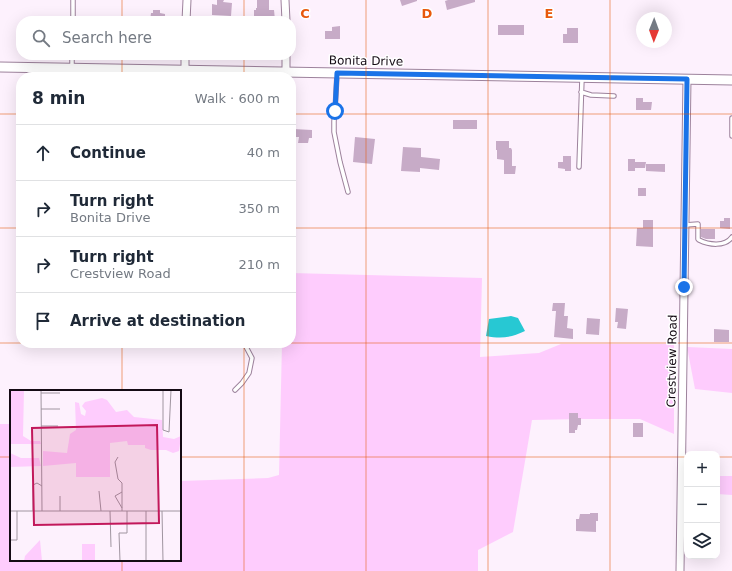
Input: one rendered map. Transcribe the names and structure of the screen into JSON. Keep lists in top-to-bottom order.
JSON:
{
  "streets": {
    "street": ["Bonita Drive", "Crestview Road"]
  },
  "crossings": [
    ["Bonita Drive", "Crestview Road"]
  ],
  "north": "bottom",
  "page": {
    "search": "Search here",
    "heading": ["8 min", "Walk · 600 m"],
    "list": [
      ["Continue", "40 m"],
      ["Turn right", "Bonita Drive", "350 m"],
      ["Turn right", "Crestview Road", "210 m"],
      "Arrive at destination"
    ],
    "map_buttons": ["+", "−"]
  },
  "grid": {
    "columns": ["C", "D", "E"]
  }
}
